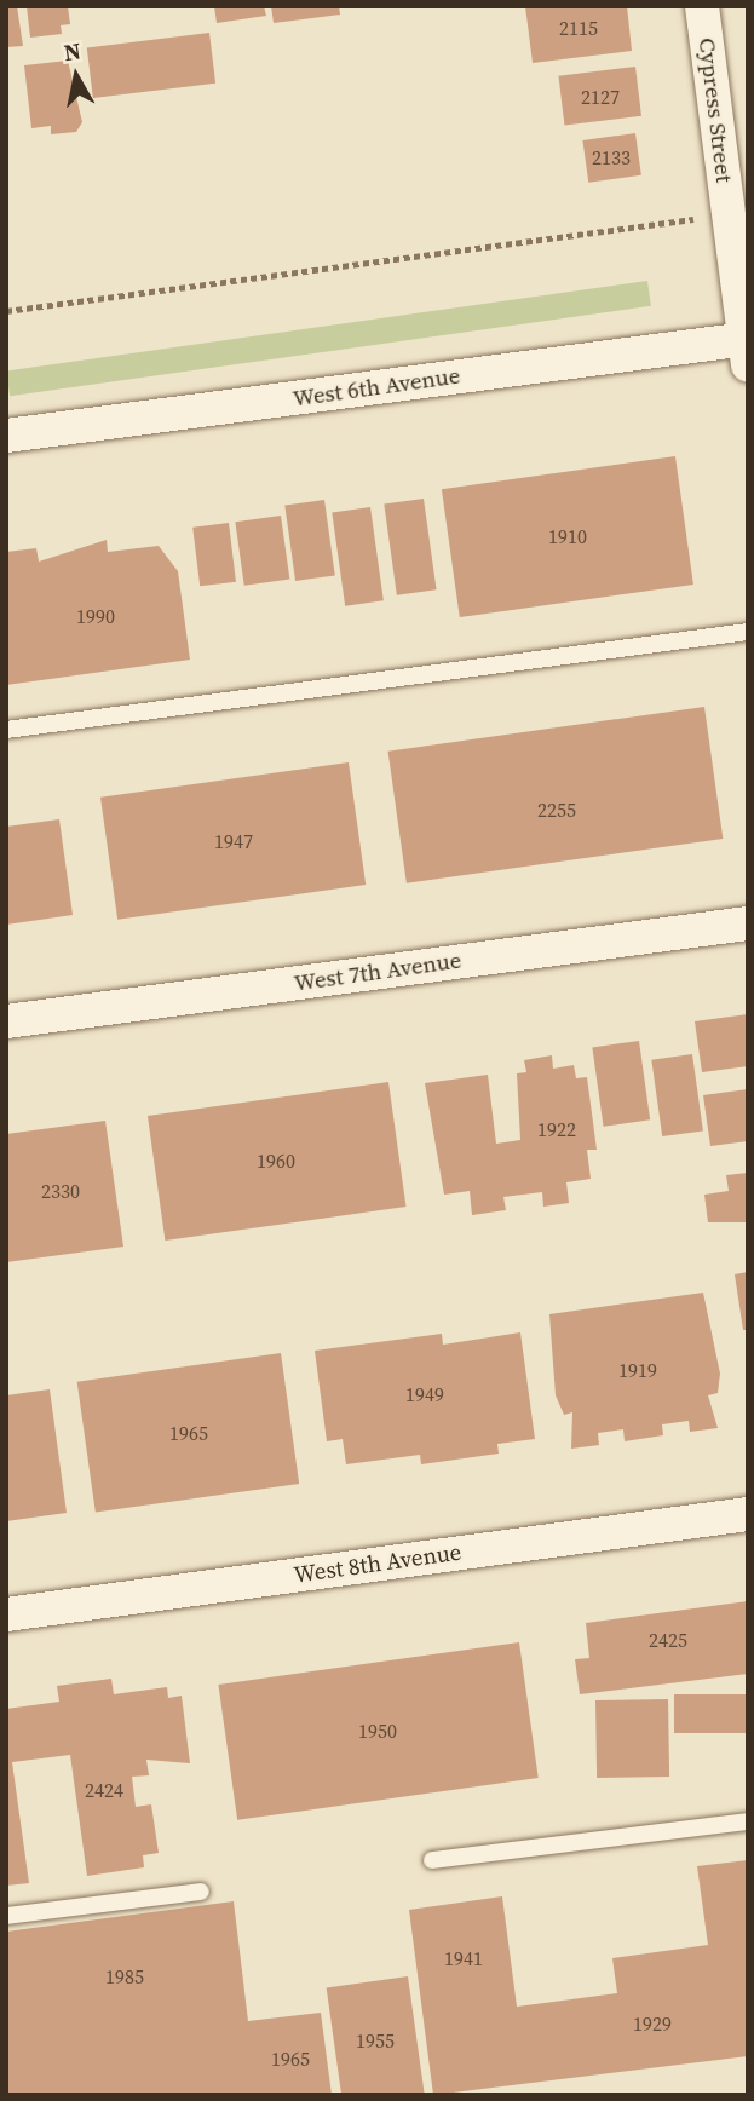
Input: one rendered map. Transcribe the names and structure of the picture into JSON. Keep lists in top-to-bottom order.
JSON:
{
  "streets": {
    "street": [
      "Cypress Street",
      "West 6th Avenue",
      "West 7th Avenue",
      "West 8th Avenue"
    ]
  },
  "crossings": [
    ["Cypress Street", "West 6th Avenue"]
  ],
  "house_numbers": [
    "2115",
    "2127",
    "2133",
    "1910",
    "1990",
    "2255",
    "1947",
    "1922",
    "1960",
    "2330",
    "1919",
    "1949",
    "1965",
    "2425",
    "1950",
    "2424",
    "1941",
    "1985",
    "1929",
    "1955",
    "1965"
  ],
  "north": "top"
}
